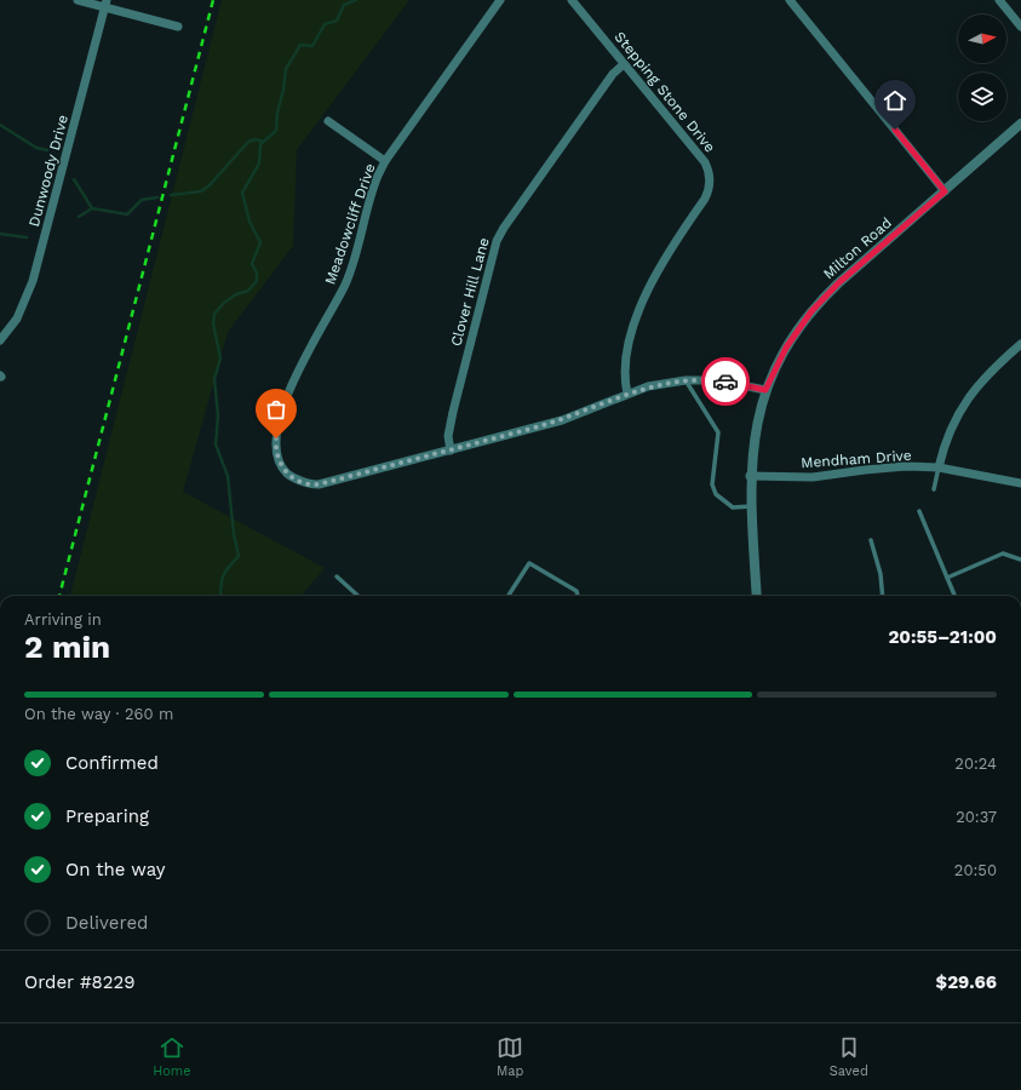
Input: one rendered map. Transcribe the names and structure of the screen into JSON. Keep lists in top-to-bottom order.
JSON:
{
  "streets": {
    "street": [
      "Stepping Stone Drive",
      "Dunwoody Drive",
      "Meadowcliff Drive",
      "Milton Road",
      "Clover Hill Lane",
      "Mendham Drive"
    ]
  },
  "crossings": [
    ["Stepping Stone Drive", "Meadowcliff Drive"],
    ["Stepping Stone Drive", "Clover Hill Lane"],
    ["Meadowcliff Drive", "Milton Road"],
    ["Meadowcliff Drive", "Clover Hill Lane"],
    ["Milton Road", "Mendham Drive"]
  ],
  "north": "right",
  "page": {
    "heading": ["2 min", "Arriving in", "20:55–21:00"],
    "panel": ["Order #8229", "$29.66"],
    "bar": "On the way · 260 m",
    "list": [
      ["Confirmed", "20:24"],
      ["Preparing", "20:37"],
      ["On the way", "20:50"],
      "Delivered"
    ],
    "tabs": ["Home", "Map", "Saved"]
  }
}
